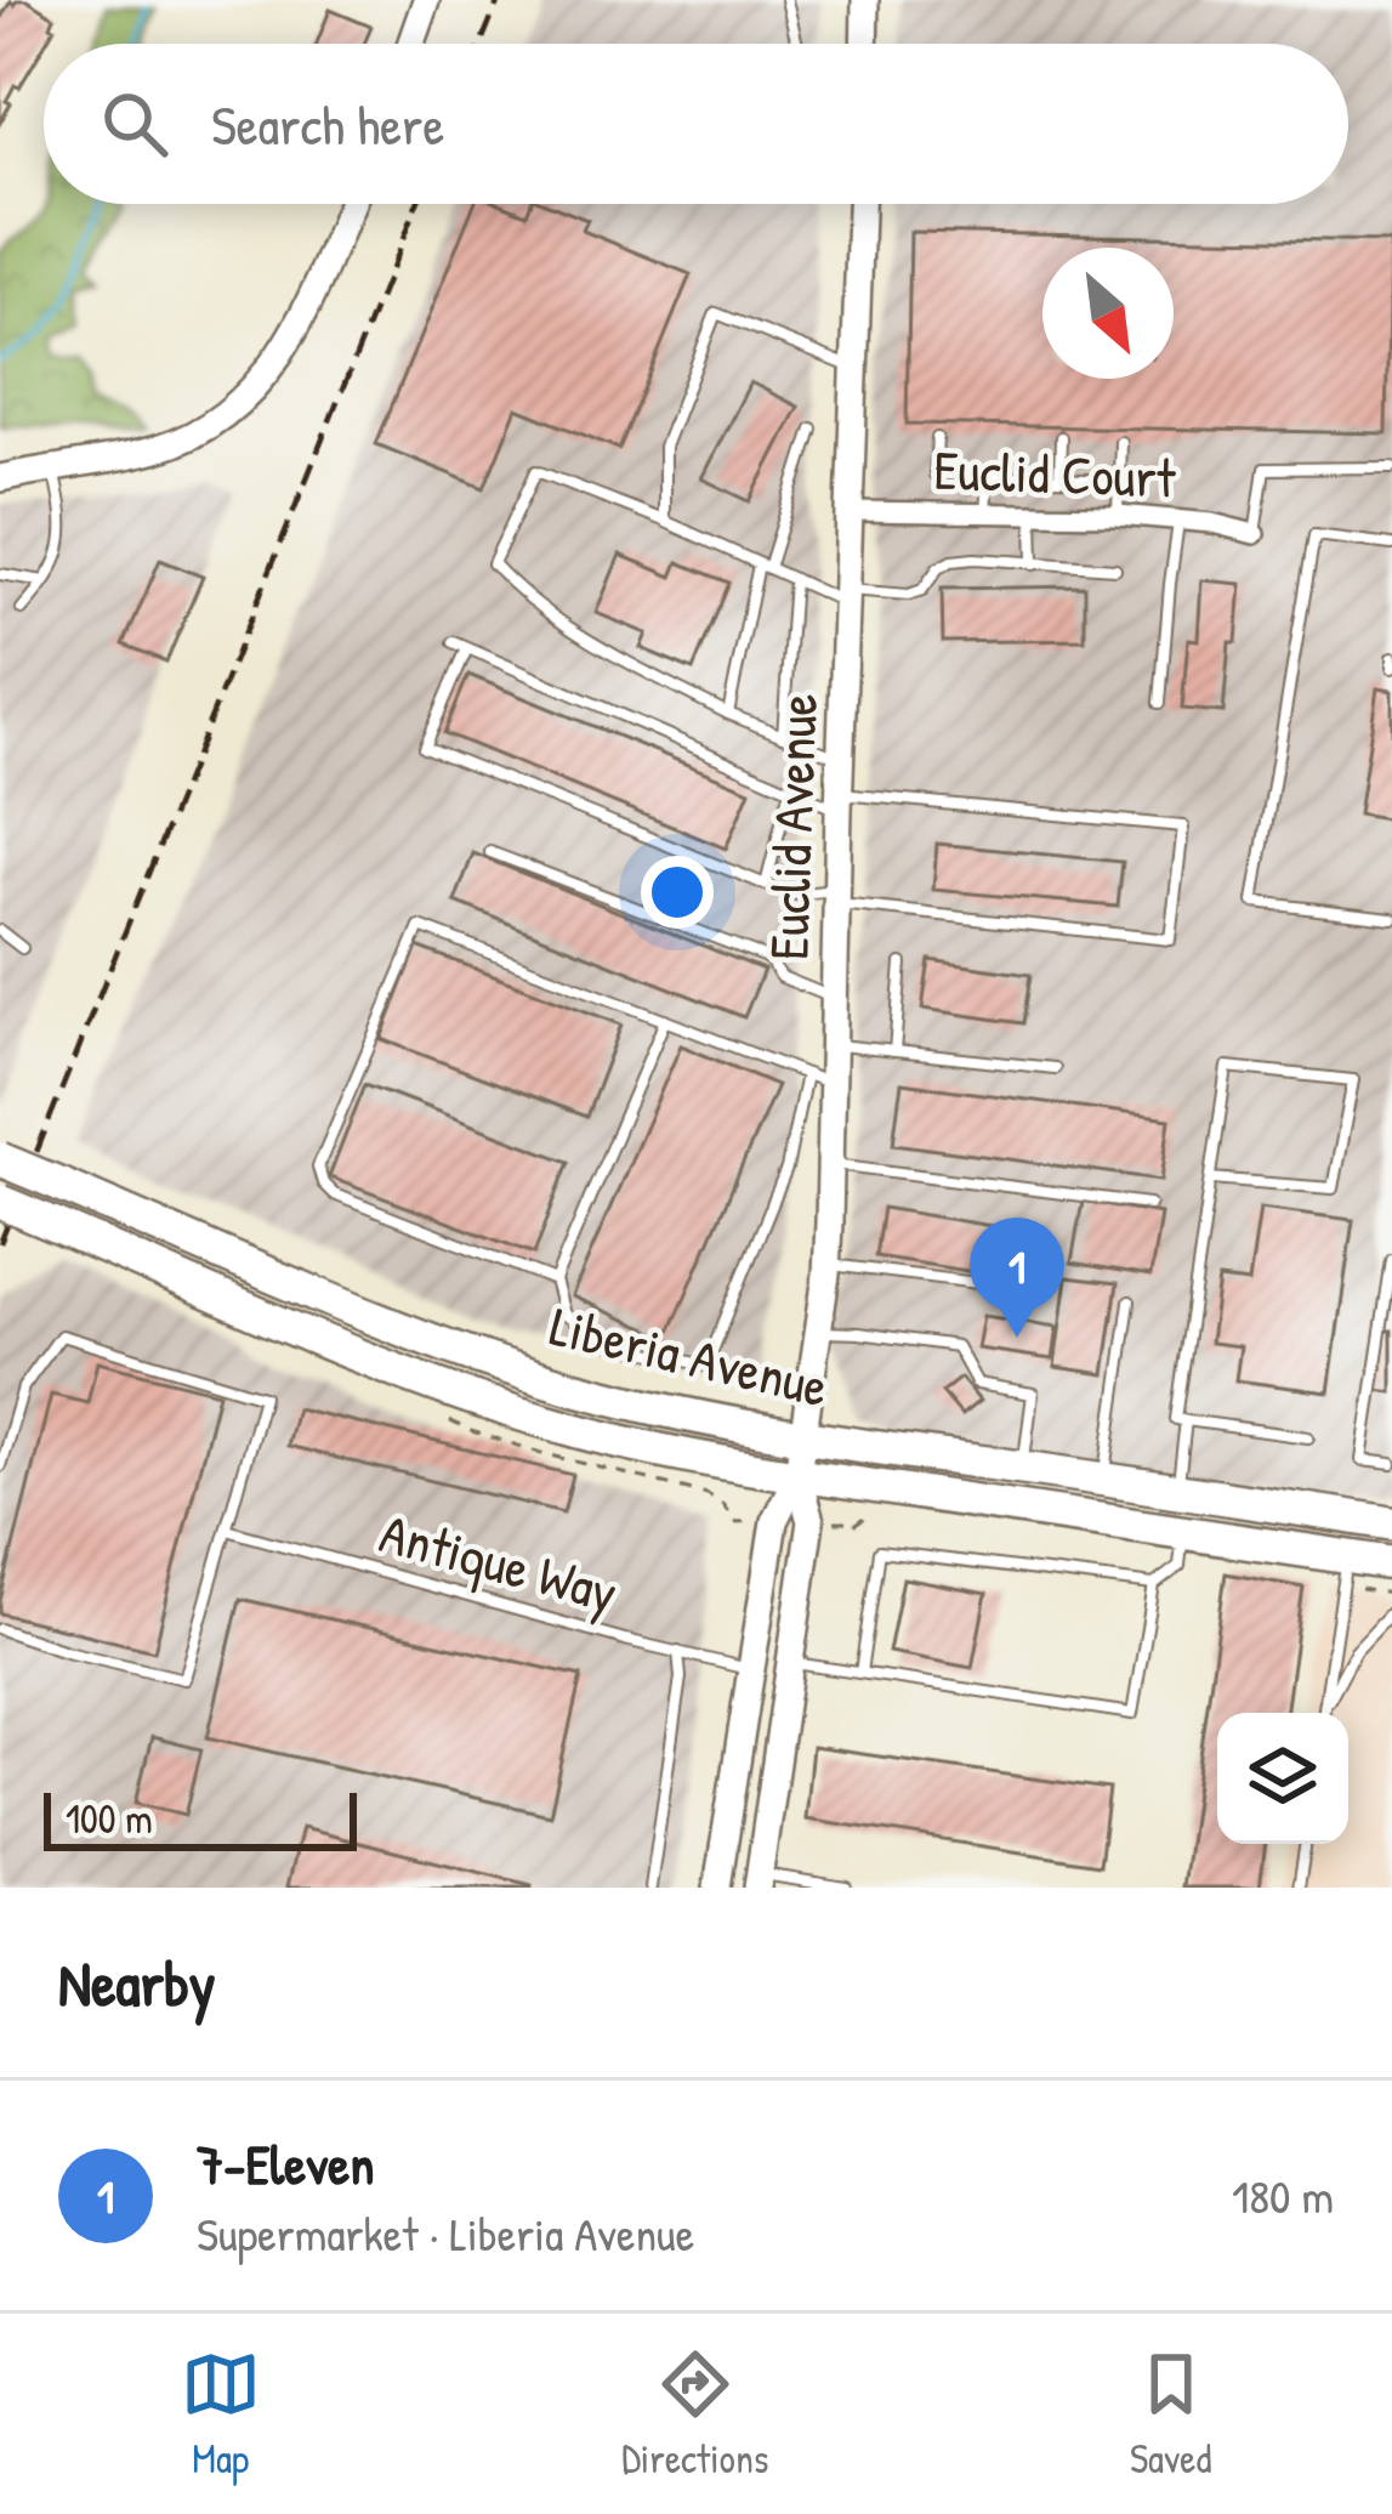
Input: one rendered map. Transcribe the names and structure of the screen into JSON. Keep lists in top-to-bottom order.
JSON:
{
  "streets": {
    "highway": ["Liberia Avenue"],
    "street": ["Euclid Court", "Euclid Avenue"],
    "lane": ["Antique Way"]
  },
  "crossings": [
    ["Euclid Court", "Euclid Avenue"],
    ["Euclid Avenue", "Liberia Avenue"],
    ["Euclid Avenue", "Antique Way"]
  ],
  "scale_bar": "100 m",
  "north": "bottom right",
  "page": {
    "search": "Search here",
    "pins": "1",
    "scale": "100 m",
    "heading": "Nearby",
    "list": [
      {
        "mark": "1",
        "name": "7-Eleven",
        "note": "Supermarket · Liberia Avenue",
        "value": "180 m"
      }
    ],
    "nav": ["Map", "Directions", "Saved"]
  }
}
